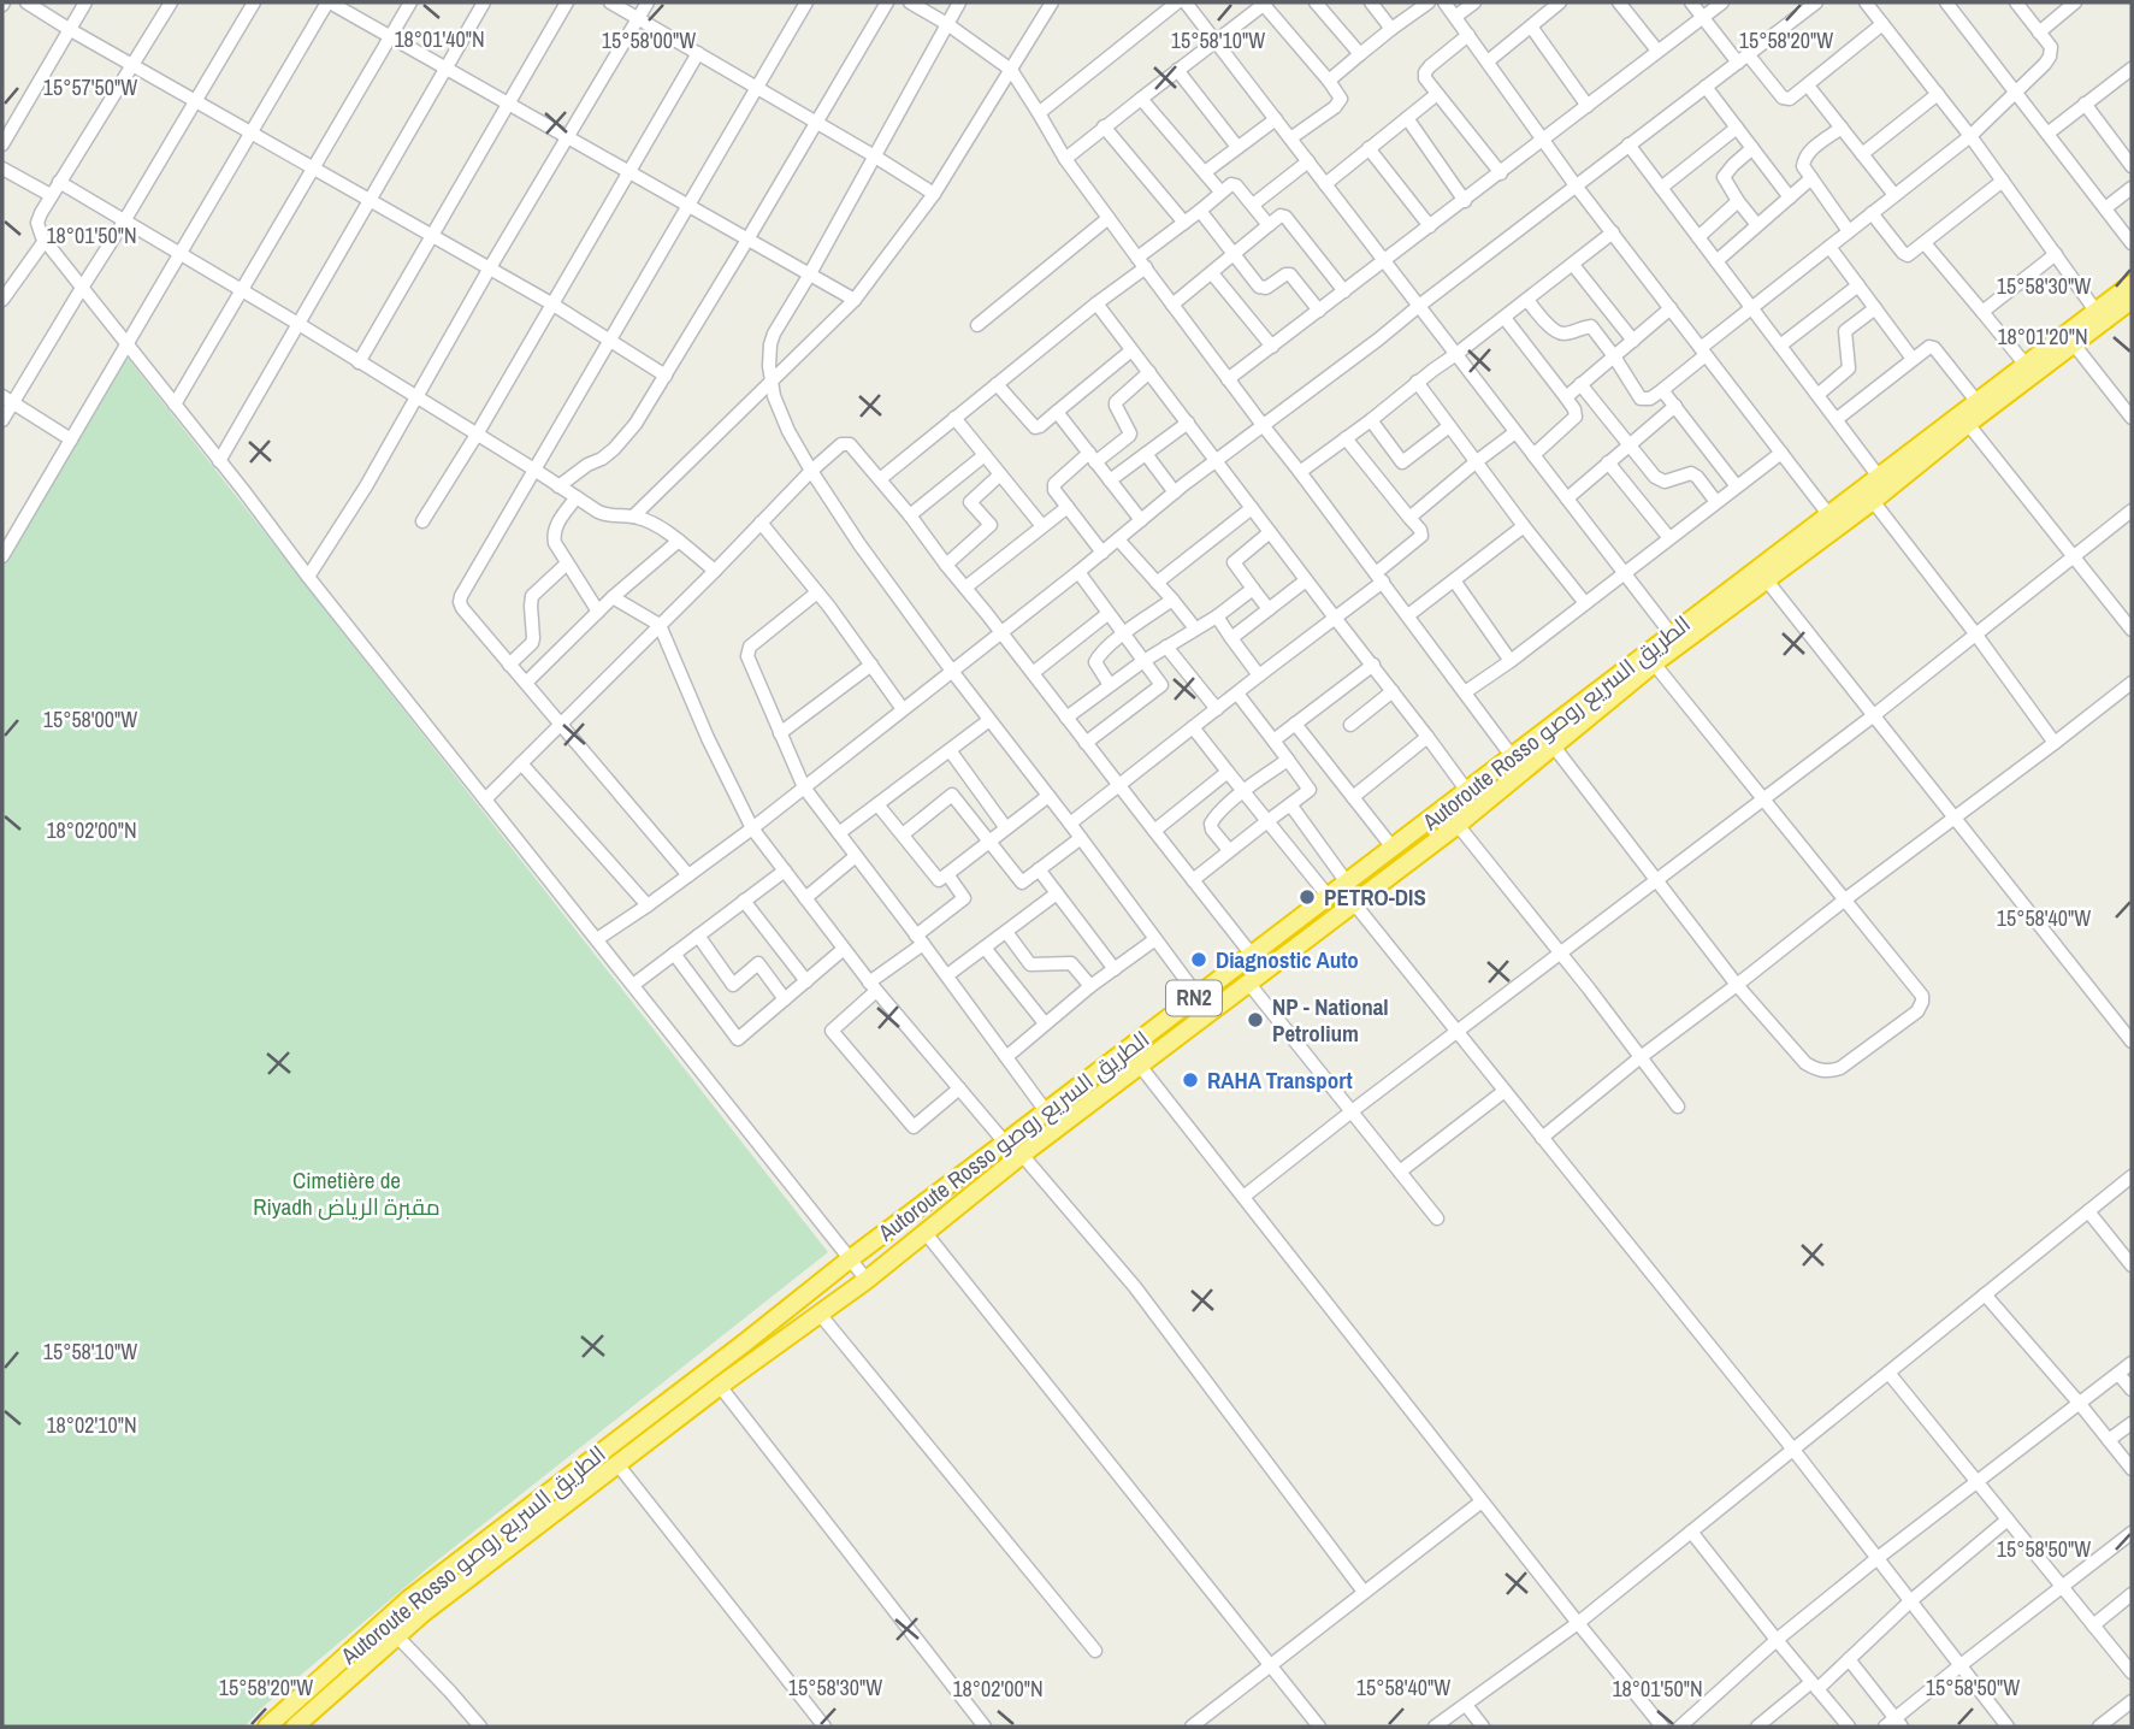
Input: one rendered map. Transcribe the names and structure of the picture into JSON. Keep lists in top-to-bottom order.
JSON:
{
  "streets": {
    "highway": ["Autoroute Rosso الطريق السريع روصو", "RN2"]
  },
  "parks": ["Cimetière de Riyadh مقبرة الرياض"],
  "places": [
    "PETRO-DIS",
    "Diagnostic Auto",
    "NP - National Petrolium",
    "RAHA Transport"
  ],
  "coordinates": [
    "18°01'40\"N",
    "15°58'00\"W",
    "15°58'10\"W",
    "15°58'20\"W",
    "15°57'50\"W",
    "18°01'50\"N",
    "15°58'30\"W",
    "18°01'20\"N",
    "18°02'00\"N",
    "15°58'40\"W",
    "18°02'10\"N",
    "15°58'50\"W"
  ]
}
